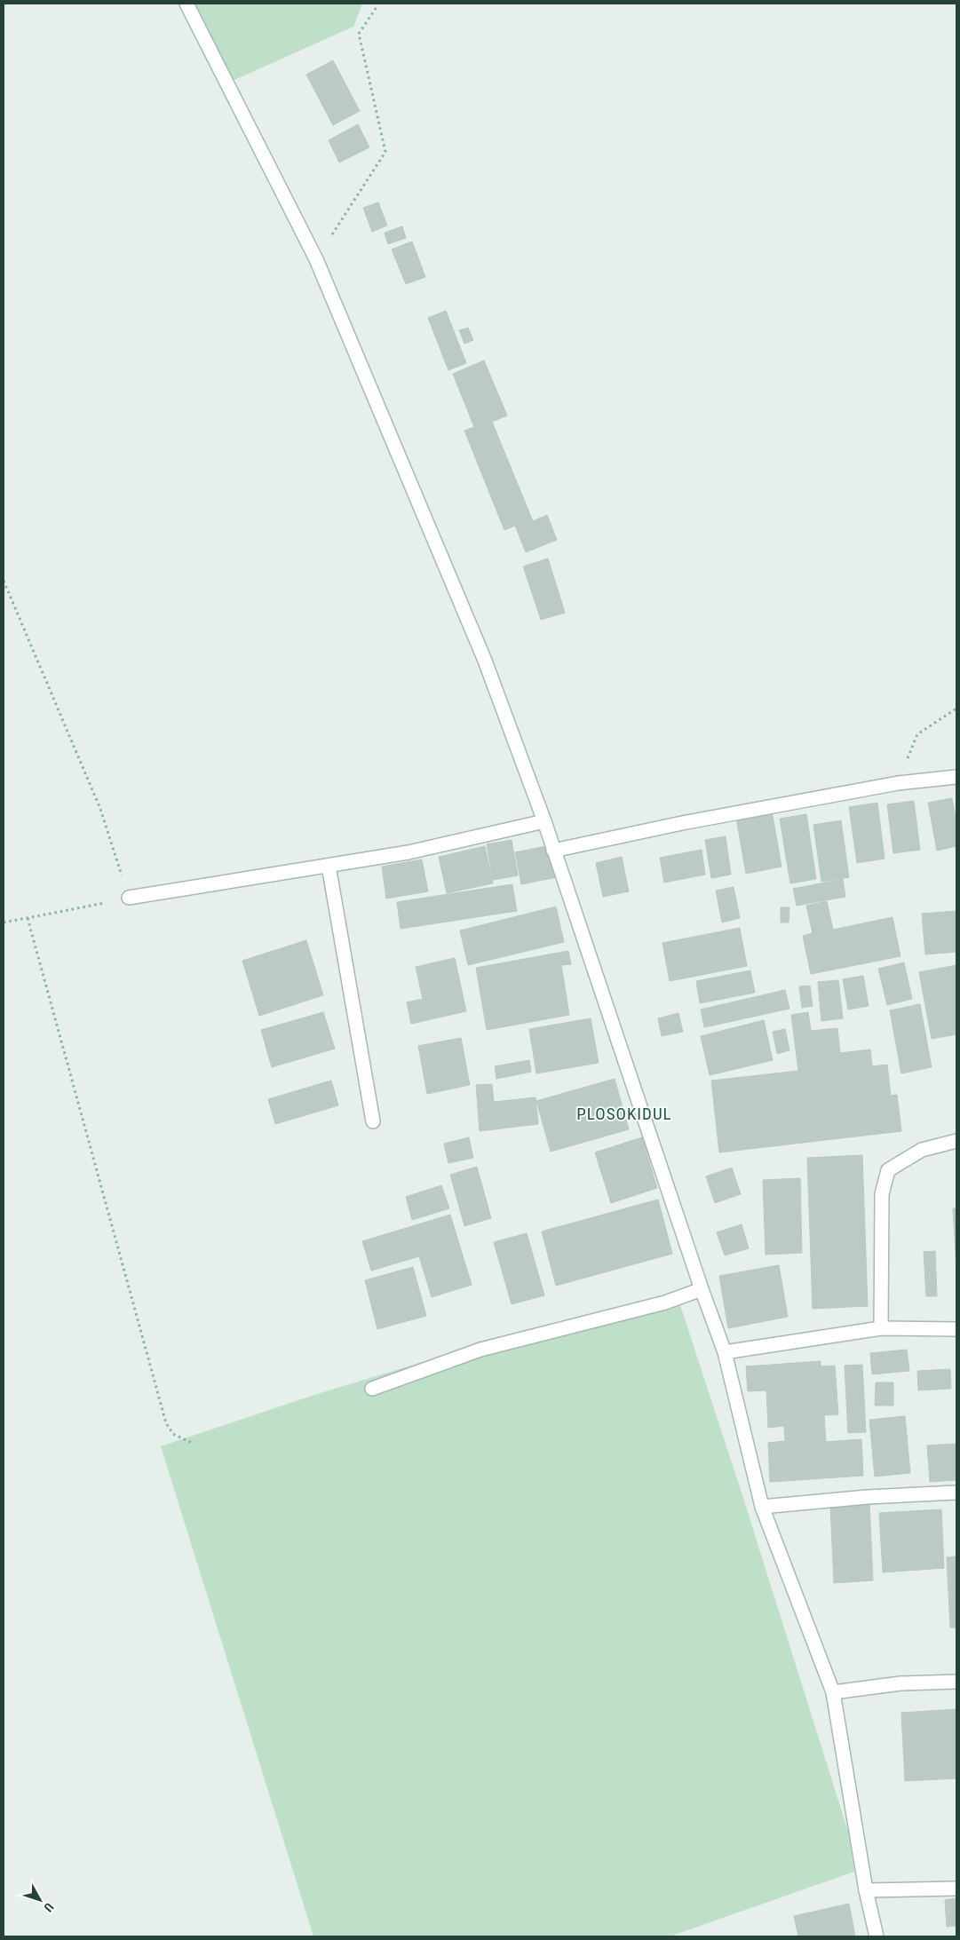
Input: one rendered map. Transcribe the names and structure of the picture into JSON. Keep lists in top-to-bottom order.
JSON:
{
  "districts": ["PLOSOKIDUL"],
  "north": "bottom right"
}
